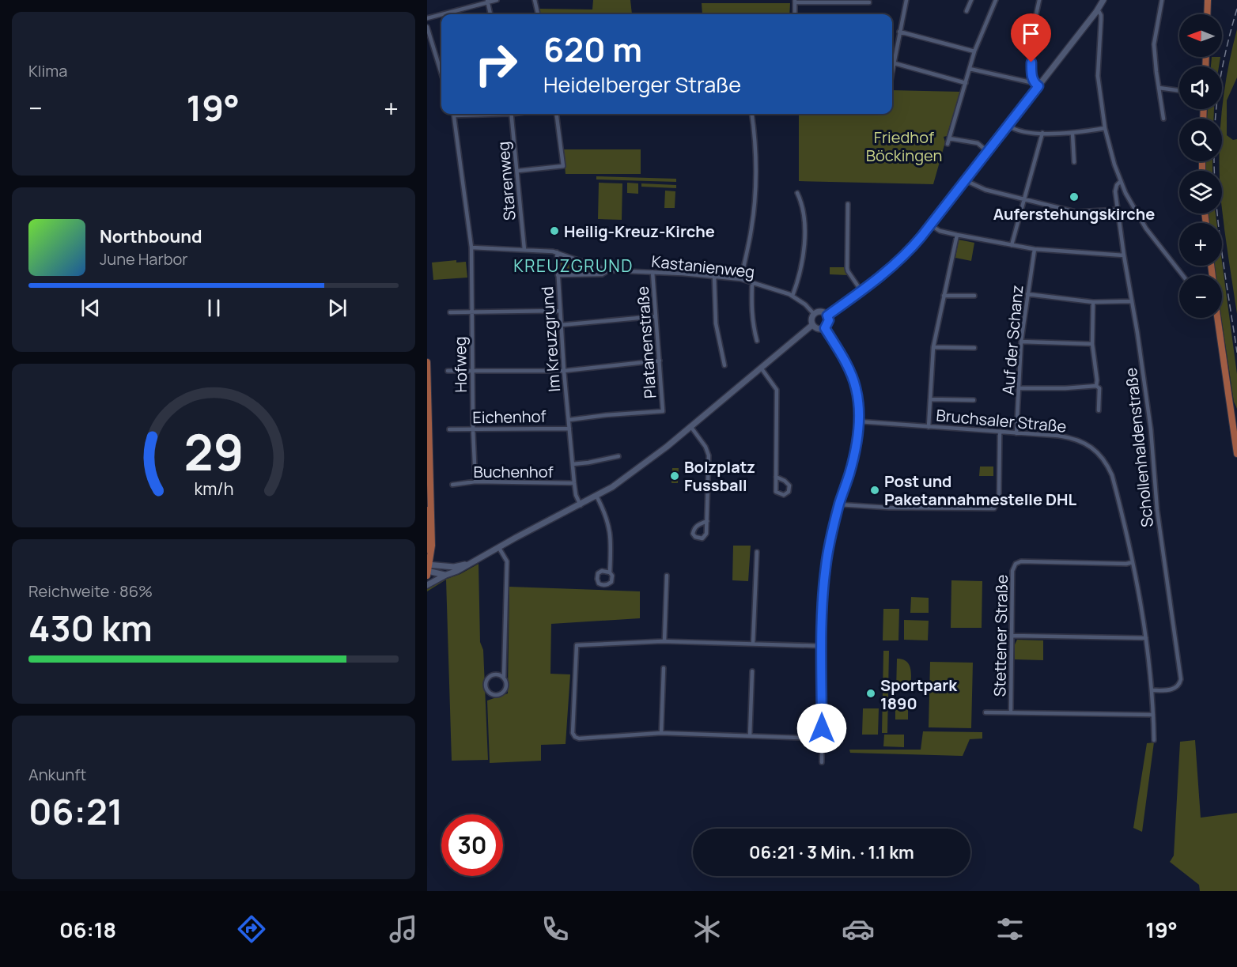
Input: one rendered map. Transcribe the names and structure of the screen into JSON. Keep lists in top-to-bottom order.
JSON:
{
  "streets": {
    "street": [
      "Starenweg",
      "Kastanienweg",
      "Im Kreuzgrund",
      "Auf der Schanz",
      "Platanenstraße",
      "Hofweg",
      "Eichenhof",
      "Bruchsaler Straße",
      "Schollenhaldenstraße",
      "Buchenhof",
      "Stettener Straße"
    ]
  },
  "crossings": [
    ["Kastanienweg", "Im Kreuzgrund"],
    ["Kastanienweg", "Platanenstraße"],
    ["Im Kreuzgrund", "Platanenstraße"],
    ["Im Kreuzgrund", "Eichenhof"],
    ["Im Kreuzgrund", "Buchenhof"],
    ["Auf der Schanz", "Bruchsaler Straße"],
    ["Hofweg", "Eichenhof"],
    ["Hofweg", "Buchenhof"],
    ["Bruchsaler Straße", "Schollenhaldenstraße"],
    ["Bruchsaler Straße", "Stettener Straße"]
  ],
  "districts": ["KREUZGRUND"],
  "parks": ["Friedhof Böckingen"],
  "places": [
    "Auferstehungskirche",
    "Heilig-Kreuz-Kirche",
    "Bolzplatz Fussball",
    "Post und Paketannahmestelle DHL",
    "Sportpark 1890"
  ],
  "north": "left",
  "page": {
    "tile": [
      "Klima",
      ["Reichweite · 86%", "430 km"],
      ["Ankunft", "06:21"]
    ],
    "map_buttons": ["+", "−"],
    "turn": ["620 m", "Heidelberger Straße"],
    "heat": ["−", "19°", "+"],
    "song": ["Northbound", "June Harbor"],
    "limit": "30",
    "trip": "06:21 · 3 Min. · 1.1 km",
    "tabs": ["06:18", "19°"],
    "gauge": ["29", "km/h"]
  }
}
